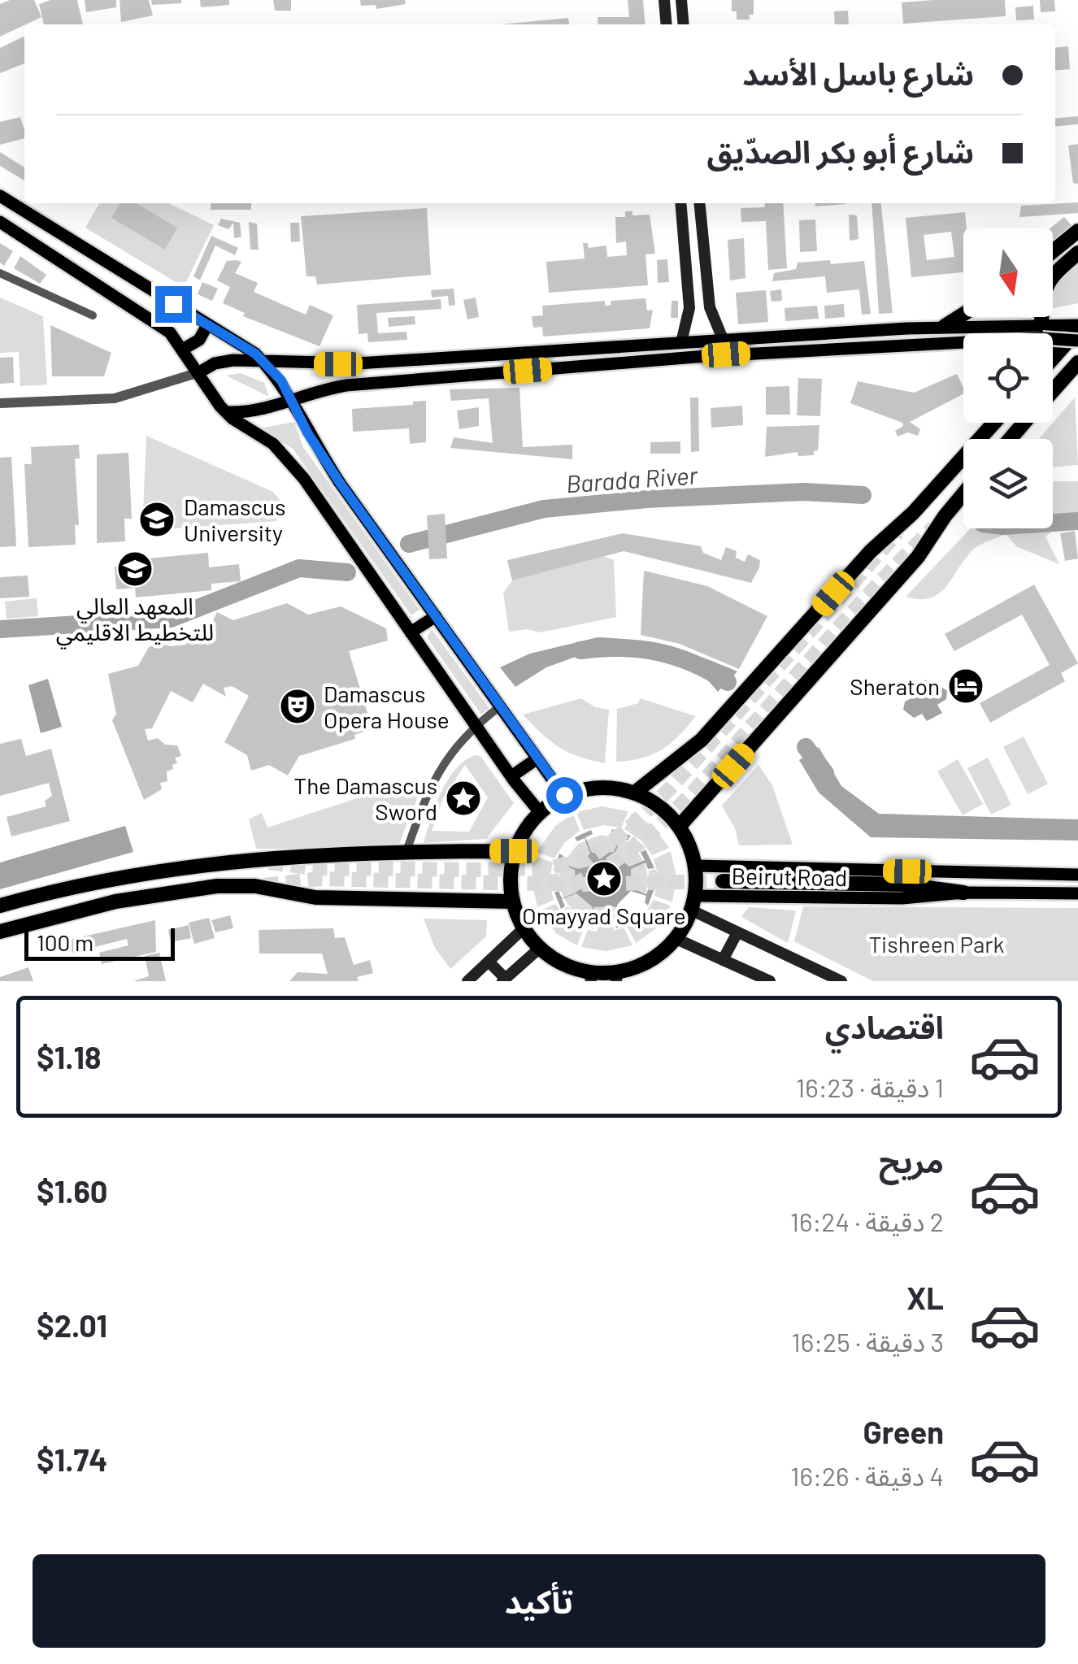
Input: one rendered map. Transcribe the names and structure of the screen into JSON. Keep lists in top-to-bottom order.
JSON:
{
  "streets": {
    "main road": ["Beirut Road"]
  },
  "water": ["Barada River"],
  "parks": ["Tishreen Park"],
  "places": {
    "school or university": ["Damascus University", "المعهد العالي للتخطيط الاقليمي"],
    "hotel": ["Sheraton"],
    "theatre": ["Damascus Opera House"],
    "place": ["The Damascus Sword", "Omayyad Square"]
  },
  "scale_bar": "100 m",
  "north": "bottom",
  "page": {
    "banner": ["شارع باسل الأسد", "شارع أبو بكر الصدّيق"],
    "scale": "100 m",
    "list": [
      {
        "name": "اقتصادي",
        "note": "1 دقيقة · 16:23",
        "value": "$1.18"
      },
      {
        "name": "مريح",
        "note": "2 دقيقة · 16:24",
        "value": "$1.60"
      },
      {
        "name": "XL",
        "note": "3 دقيقة · 16:25",
        "value": "$2.01"
      },
      {
        "name": "Green",
        "note": "4 دقيقة · 16:26",
        "value": "$1.74"
      }
    ],
    "buttons": "تأكيد"
  }
}
